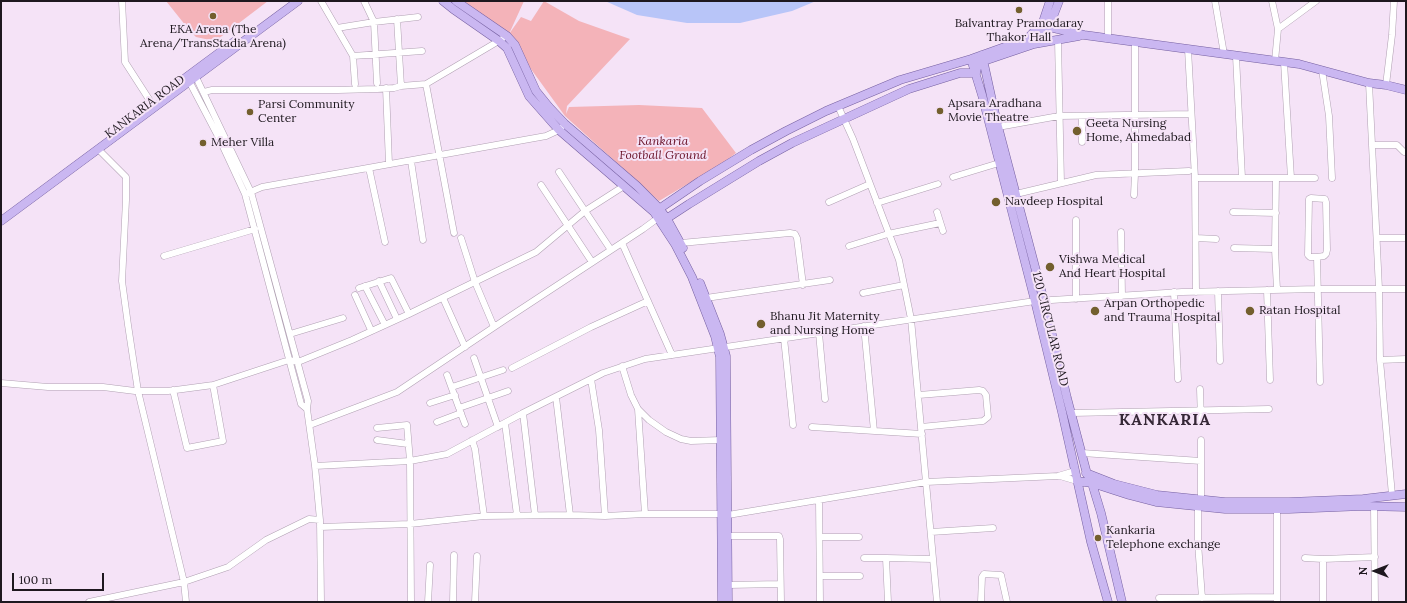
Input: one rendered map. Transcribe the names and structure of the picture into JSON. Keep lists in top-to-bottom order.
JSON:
{
  "streets": {
    "main road": ["KANKARIA ROAD", "120 CIRCULAR ROAD"]
  },
  "districts": ["KANKARIA"],
  "parks": ["Kankaria Football Ground"],
  "places": [
    "Balvantray Pramodaray Thakor Hall",
    "EKA Arena (The Arena/TransStadia Arena)",
    "Apsara Aradhana Movie Theatre",
    "Parsi Community Center",
    "Geeta Nursing Home, Ahmedabad",
    "Meher Villa",
    "Navdeep Hospital",
    "Vishwa Medical And Heart Hospital",
    "Arpan Orthopedic and Trauma Hospital",
    "Ratan Hospital",
    "Bhanu Jit Maternity and Nursing Home",
    "Kankaria Telephone exchange"
  ],
  "scale_bar": "100 m",
  "north": "left"
}
